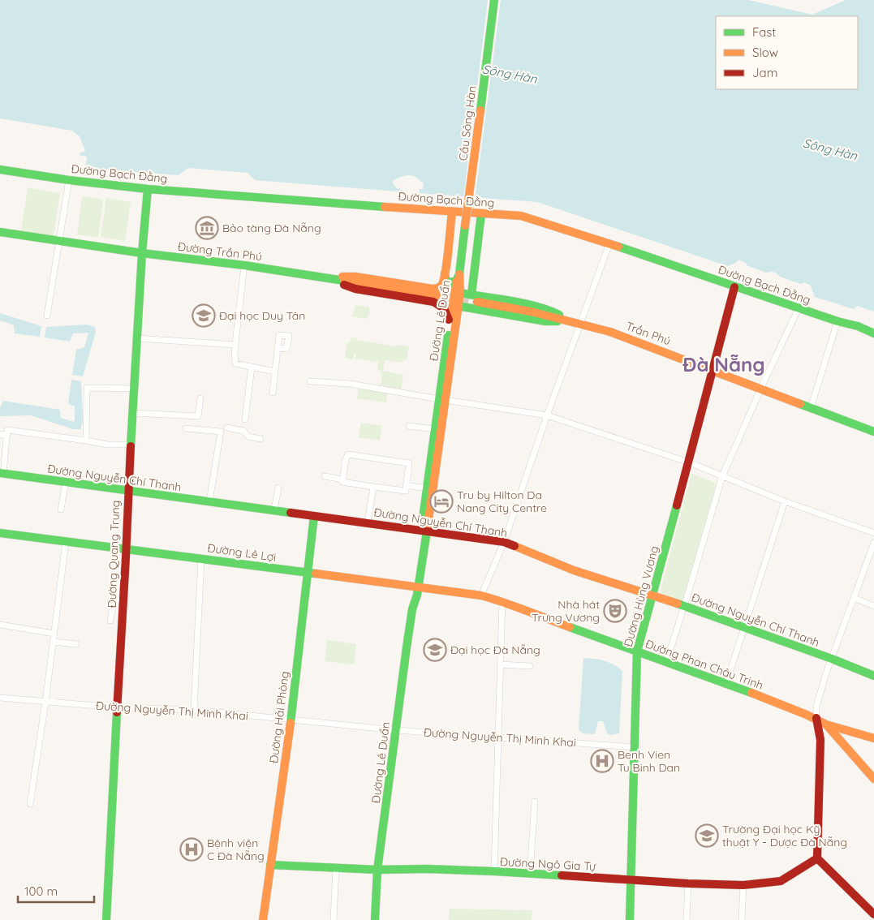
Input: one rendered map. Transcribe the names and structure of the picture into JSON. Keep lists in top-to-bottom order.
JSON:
{
  "streets": {
    "main road": [
      "Cầu Sông Hàn",
      "Đường Bạch Đằng",
      "Đường Trần Phú",
      "Đường Lê Duẩn",
      "Trần Phú",
      "Đường Nguyễn Chí Thanh",
      "Đường Lê Lợi",
      "Đường Quang Trung",
      "Đường Hùng Vương",
      "Đường Phan Châu Trinh",
      "Đường Hải Phòng",
      "Đường Ngô Gia Tự"
    ],
    "street": ["Đường Nguyễn Thị Minh Khai"]
  },
  "crossings": [
    ["Cầu Sông Hàn", "Đường Lê Duẩn"],
    ["Đường Bạch Đằng", "Đường Quang Trung"],
    ["Đường Bạch Đằng", "Đường Hùng Vương"],
    ["Đường Trần Phú", "Đường Quang Trung"],
    ["Đường Lê Duẩn", "Trần Phú"],
    ["Đường Lê Duẩn", "Đường Nguyễn Chí Thanh"],
    ["Đường Lê Duẩn", "Đường Lê Lợi"],
    ["Đường Lê Duẩn", "Đường Nguyễn Thị Minh Khai"],
    ["Đường Lê Duẩn", "Đường Ngô Gia Tự"],
    ["Trần Phú", "Đường Hùng Vương"],
    ["Đường Nguyễn Chí Thanh", "Đường Quang Trung"],
    ["Đường Nguyễn Chí Thanh", "Đường Hùng Vương"],
    ["Đường Nguyễn Chí Thanh", "Đường Hải Phòng"],
    ["Đường Lê Lợi", "Đường Quang Trung"],
    ["Đường Lê Lợi", "Đường Phan Châu Trinh"],
    ["Đường Lê Lợi", "Đường Hải Phòng"],
    ["Đường Quang Trung", "Đường Nguyễn Thị Minh Khai"],
    ["Đường Hùng Vương", "Đường Phan Châu Trinh"],
    ["Đường Hùng Vương", "Đường Nguyễn Thị Minh Khai"],
    ["Đường Hùng Vương", "Đường Ngô Gia Tự"],
    ["Đường Nguyễn Thị Minh Khai", "Đường Hải Phòng"],
    ["Đường Hải Phòng", "Đường Ngô Gia Tự"]
  ],
  "districts": ["Đà Nẵng"],
  "water": ["Sông Hàn"],
  "places": {
    "museum": ["Bảo tàng Đà Nẵng"],
    "school or university": ["Đại học Duy Tân", "Đại học Đà Nẵng", "Trường Đại học Kỹ thuật Y - Dược Đà Nẵng"],
    "hotel": ["Tru by Hilton Da Nang City Centre"],
    "theatre": ["Nhà hát Trưng Vương"],
    "hospital": ["Benh Vien Tu Binh Dan", "Bệnh viện C Đà Nẵng"]
  },
  "legend": ["Fast", "Slow", "Jam"],
  "scale_bar": "100 m"
}
